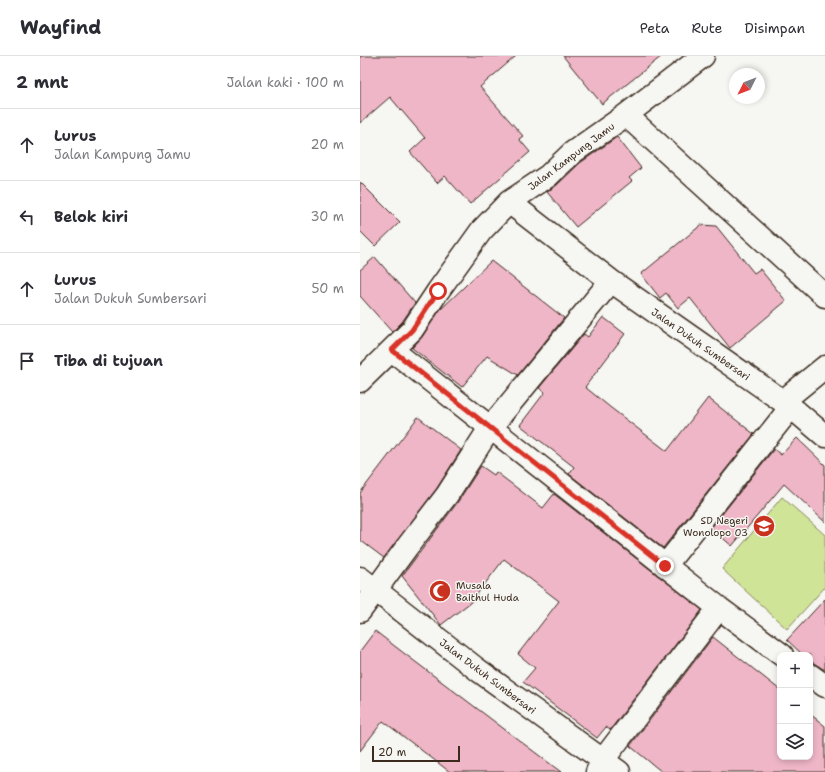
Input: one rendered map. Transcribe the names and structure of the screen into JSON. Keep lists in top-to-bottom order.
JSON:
{
  "streets": {
    "street": ["Jalan Kampung Jamu", "Jalan Dukuh Sumbersari"]
  },
  "crossings": [
    ["Jalan Kampung Jamu", "Jalan Dukuh Sumbersari"]
  ],
  "places": {
    "school or university": ["SD Negeri Wonolopo 03"],
    "mosque": ["Musala Baithul Huda"]
  },
  "scale_bar": "20 m",
  "north": "bottom left",
  "page": {
    "header": "Wayfind",
    "nav": ["Peta", "Rute", "Disimpan"],
    "heading": ["2 mnt", "Jalan kaki · 100 m"],
    "list": [
      ["Lurus", "Jalan Kampung Jamu", "20 m"],
      ["Belok kiri", "30 m"],
      ["Lurus", "Jalan Dukuh Sumbersari", "50 m"],
      "Tiba di tujuan"
    ],
    "map_buttons": ["+", "−"],
    "scale": "20 m"
  }
}
